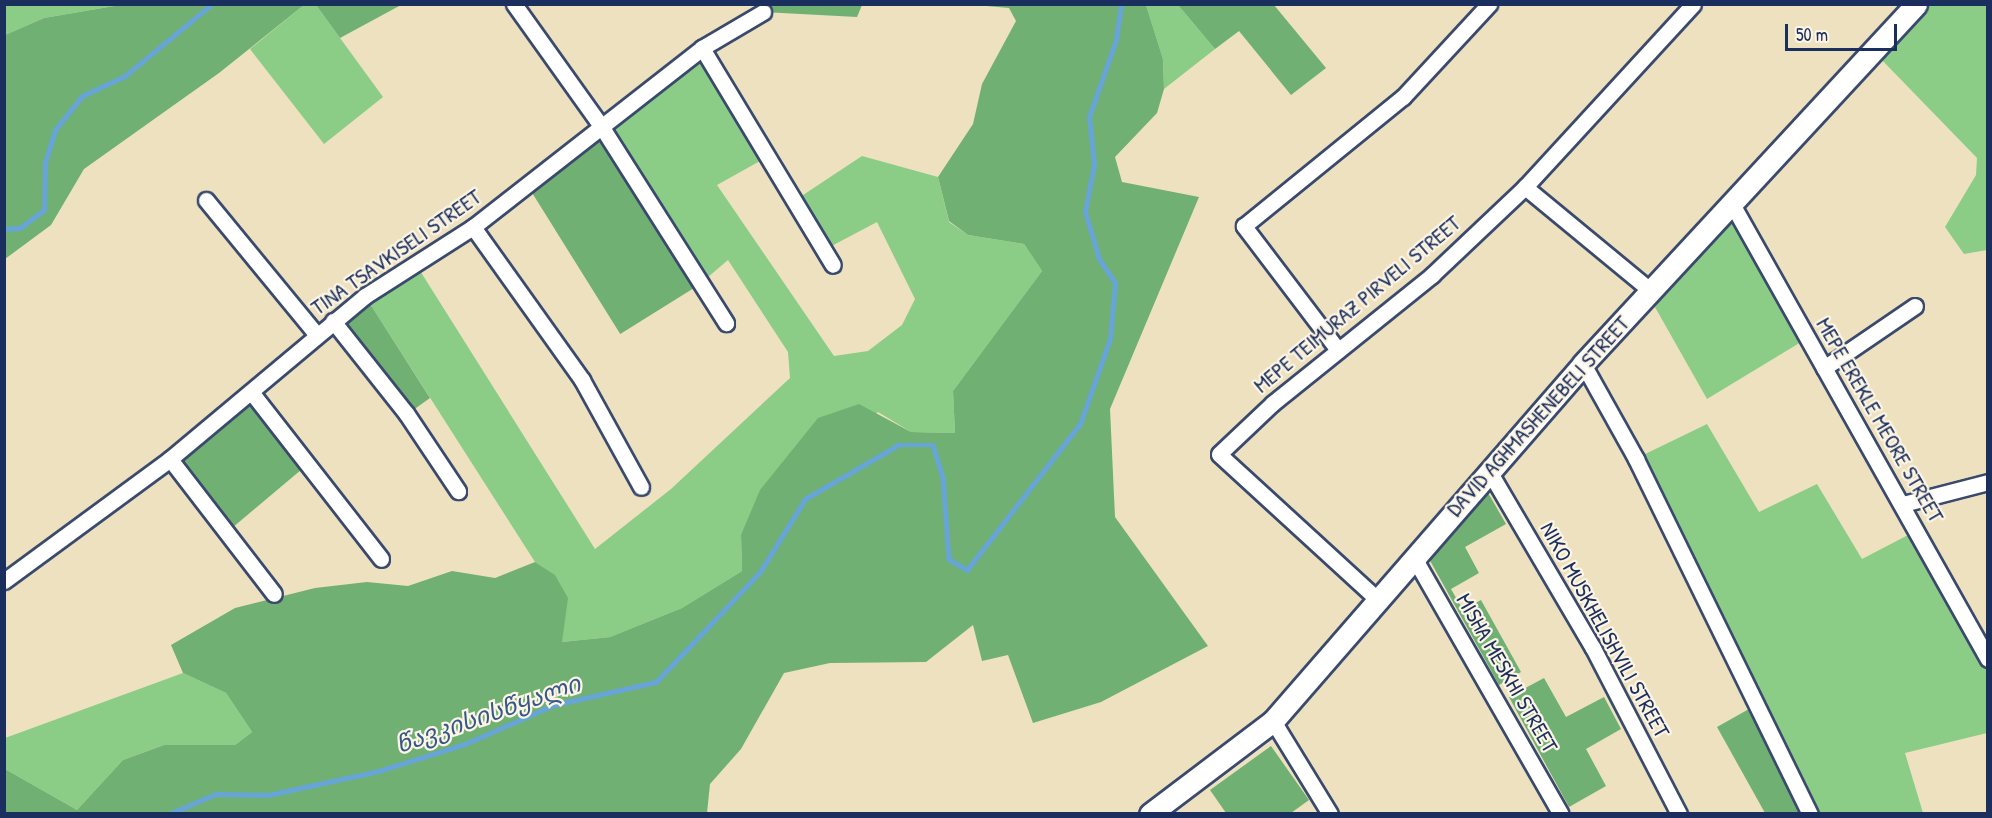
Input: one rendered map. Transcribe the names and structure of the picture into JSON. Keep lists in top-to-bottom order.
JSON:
{
  "streets": {
    "street": [
      "TINA TSAVKISELI STREET",
      "MEPE TEIMURAZ PIRVELI STREET",
      "DAVID AGHMASHENEBELI STREET",
      "MEPE EREKLE MEORE STREET",
      "NIKO MUSKHELISHVILI STREET",
      "MISHA MESKHI STREET"
    ]
  },
  "crossings": [
    ["MEPE TEIMURAZ PIRVELI STREET", "DAVID AGHMASHENEBELI STREET"],
    ["DAVID AGHMASHENEBELI STREET", "MEPE EREKLE MEORE STREET"],
    ["DAVID AGHMASHENEBELI STREET", "NIKO MUSKHELISHVILI STREET"],
    ["DAVID AGHMASHENEBELI STREET", "MISHA MESKHI STREET"]
  ],
  "water": ["წავკისისწყალი"],
  "scale_bar": "50 m"
}
